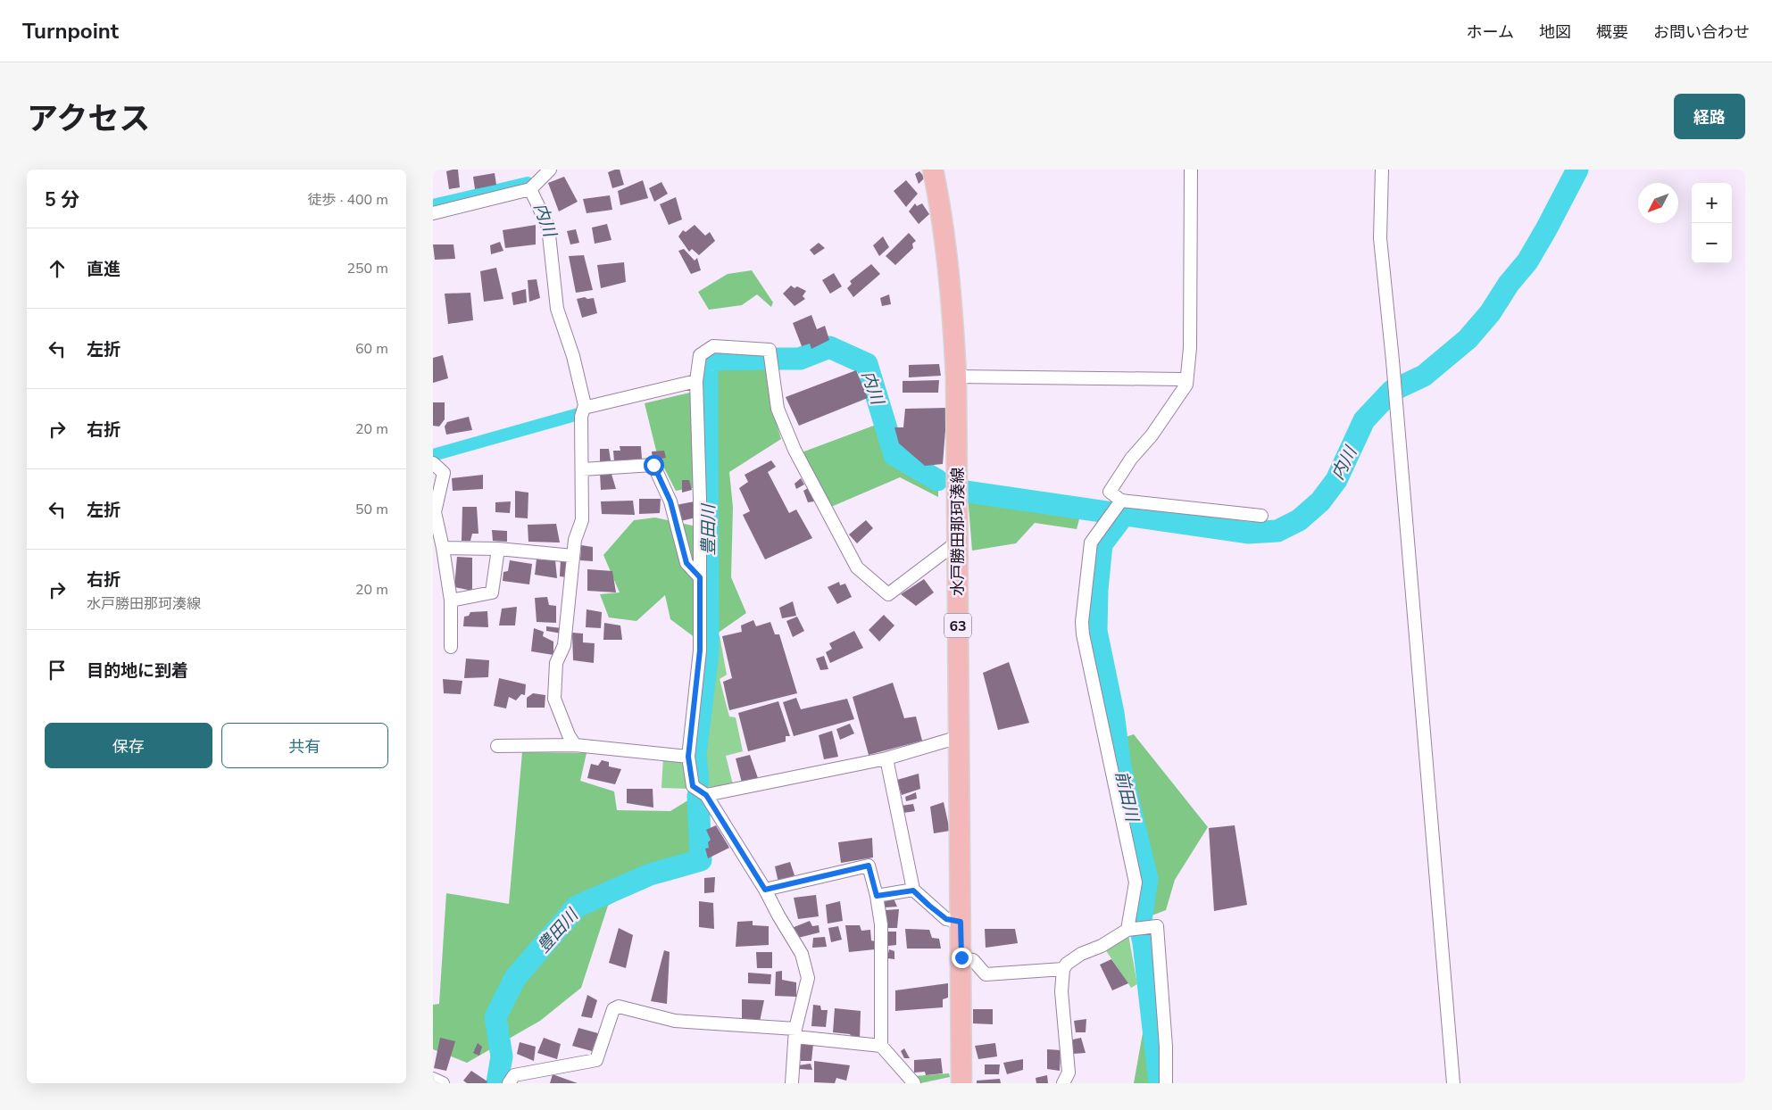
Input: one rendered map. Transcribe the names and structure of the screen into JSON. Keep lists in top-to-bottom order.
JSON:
{
  "streets": {
    "main road": ["水戸勝田那珂湊線", "63"]
  },
  "water": ["内川", "豊田川", "前田川"],
  "north": "bottom left",
  "page": {
    "header": "Turnpoint",
    "nav": [
      "ホーム",
      "地図",
      "概要",
      "お問い合わせ"
    ],
    "title": "アクセス",
    "buttons": [
      "経路",
      ["保存", "共有"]
    ],
    "heading": ["5 分", "徒歩 · 400 m"],
    "map_buttons": ["+", "−"],
    "list": [
      ["直進", "250 m"],
      ["左折", "60 m"],
      ["右折", "20 m"],
      ["左折", "50 m"],
      ["右折", "水戸勝田那珂湊線", "20 m"],
      "目的地に到着"
    ]
  }
}
